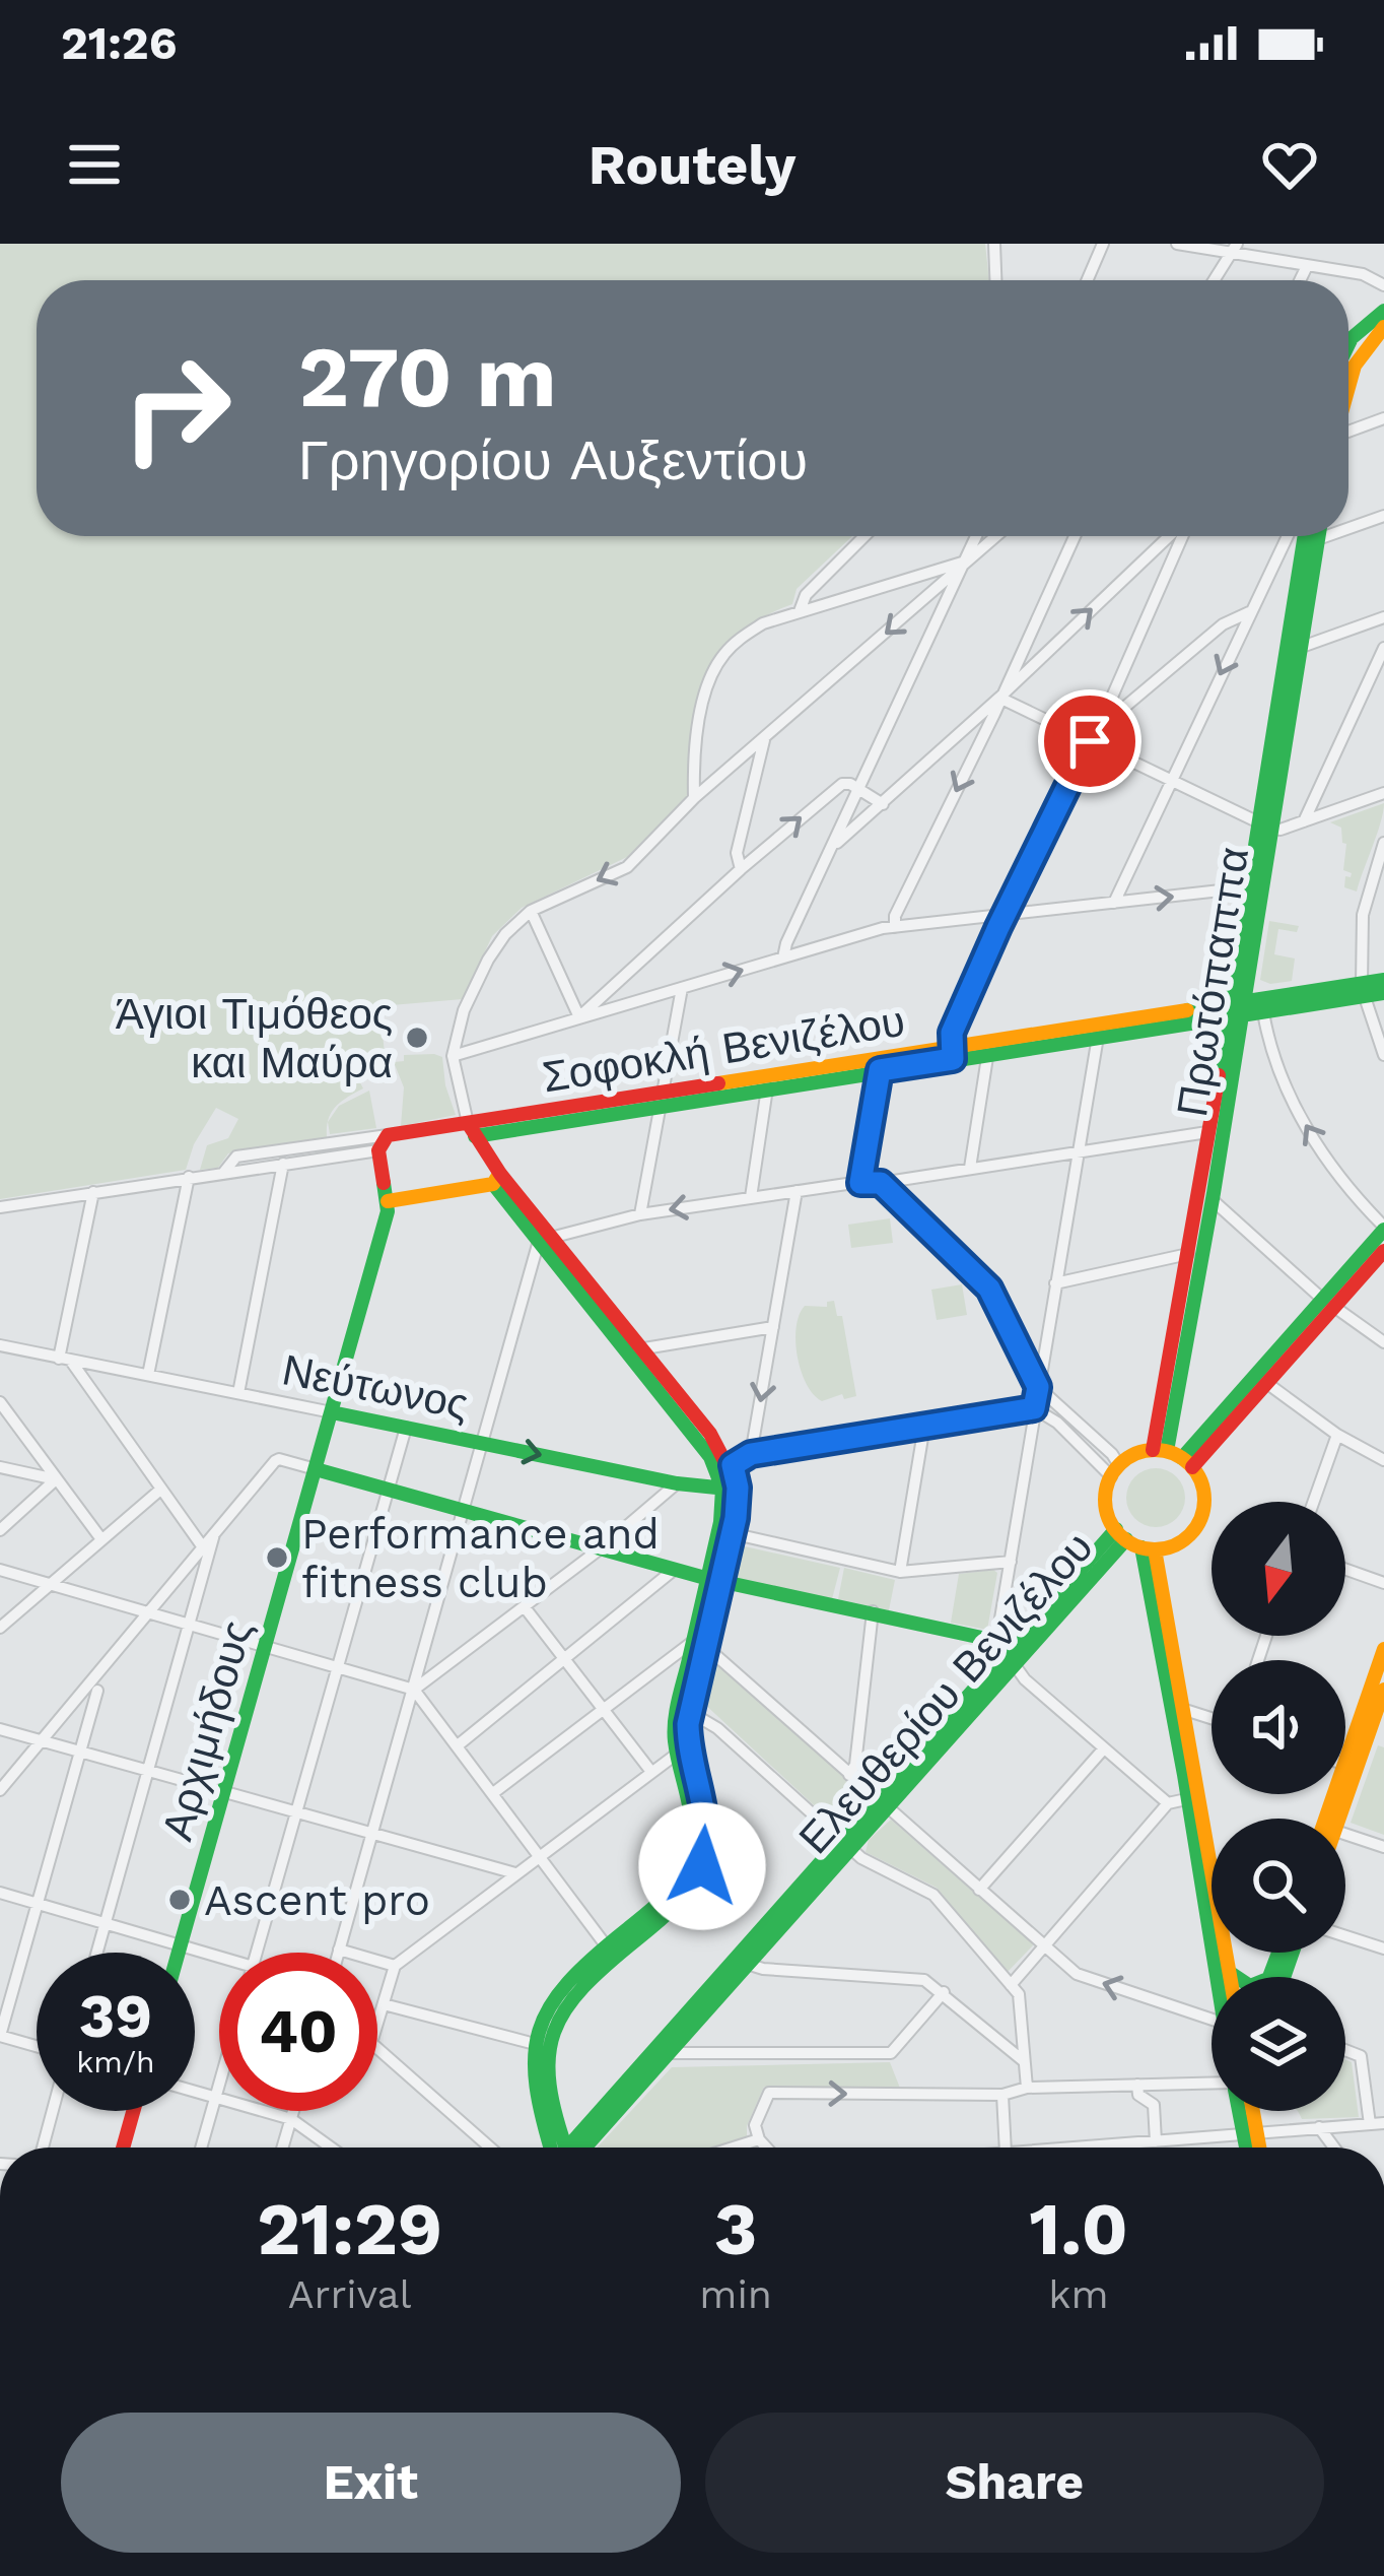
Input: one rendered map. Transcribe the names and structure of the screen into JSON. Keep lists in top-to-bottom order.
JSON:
{
  "streets": {
    "street": [
      "Πρωτόπαππα",
      "Σοφοκλή Βενιζέλου",
      "Νεύτωνος",
      "Ελευθερίου Βενιζέλου",
      "Αρχιμήδους"
    ]
  },
  "crossings": [
    ["Πρωτόπαππα", "Σοφοκλή Βενιζέλου"],
    ["Πρωτόπαππα", "Ελευθερίου Βενιζέλου"],
    ["Σοφοκλή Βενιζέλου", "Αρχιμήδους"],
    ["Νεύτωνος", "Αρχιμήδους"]
  ],
  "places": ["Άγιοι Τιμόθεος και Μαύρα", "Performance and fitness club", "Ascent pro"],
  "north": "bottom",
  "page": {
    "status": "21:26",
    "header": "Routely",
    "turn": ["270 m", "Γρηγορίου Αυξεντίου"],
    "speed": "39 km/h",
    "limit": "40",
    "eta": [
      "21:29",
      "Arrival",
      "3",
      "min",
      "1.0",
      "km"
    ],
    "buttons": ["Exit", "Share"]
  }
}
